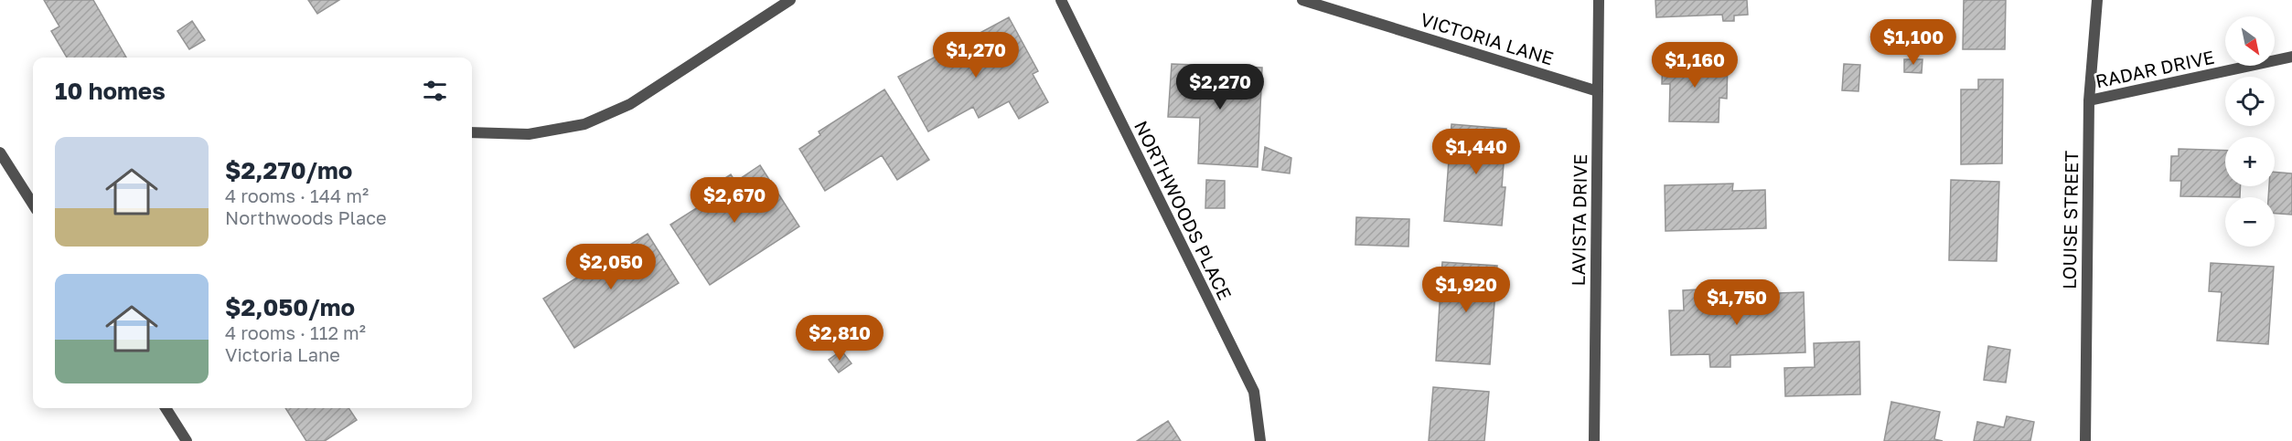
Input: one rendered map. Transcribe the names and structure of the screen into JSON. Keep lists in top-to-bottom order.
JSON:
{
  "streets": {
    "street": [
      "VICTORIA LANE",
      "RADAR DRIVE",
      "NORTHWOODS PLACE",
      "LAVISTA DRIVE",
      "LOUISE STREET"
    ]
  },
  "crossings": [
    ["VICTORIA LANE", "LAVISTA DRIVE"],
    ["RADAR DRIVE", "LOUISE STREET"]
  ],
  "north": "bottom right",
  "page": {
    "map_buttons": ["+", "−"],
    "price": [
      "$1,100",
      "$1,270",
      "$1,160",
      "$2,270",
      "$1,440",
      "$2,670",
      "$2,050",
      "$1,920",
      "$1,750",
      "$2,810"
    ],
    "heading": "10 homes",
    "list": [
      {
        "name": "$2,270/mo",
        "note": "4 rooms · 144 m² · Northwoods Place"
      },
      {
        "name": "$2,050/mo",
        "note": "4 rooms · 112 m² · Victoria Lane"
      }
    ]
  }
}
